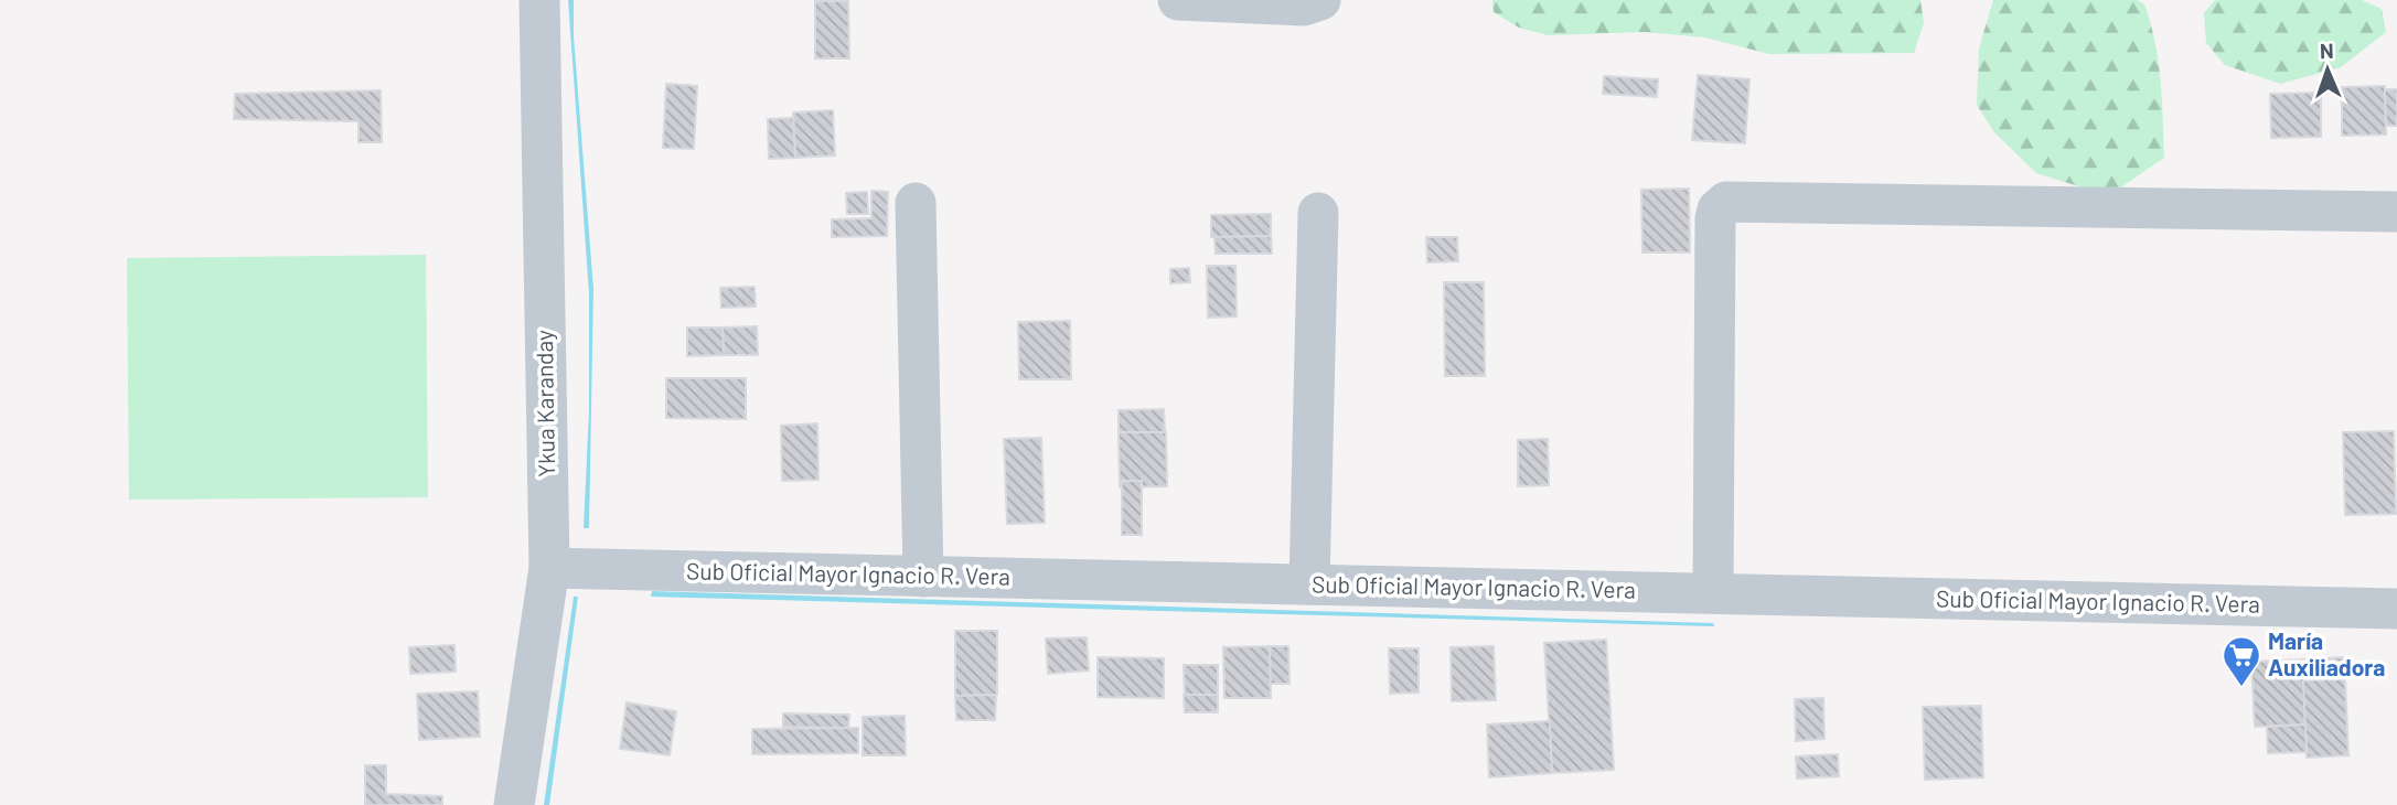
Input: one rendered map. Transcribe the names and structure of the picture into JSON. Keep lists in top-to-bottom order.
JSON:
{
  "streets": {
    "street": ["Ykua Karanday", "Sub Oficial Mayor Ignacio R. Vera"]
  },
  "crossings": [
    ["Ykua Karanday", "Sub Oficial Mayor Ignacio R. Vera"]
  ],
  "places": {
    "supermarket": ["María Auxiliadora"]
  },
  "north": "top"
}
